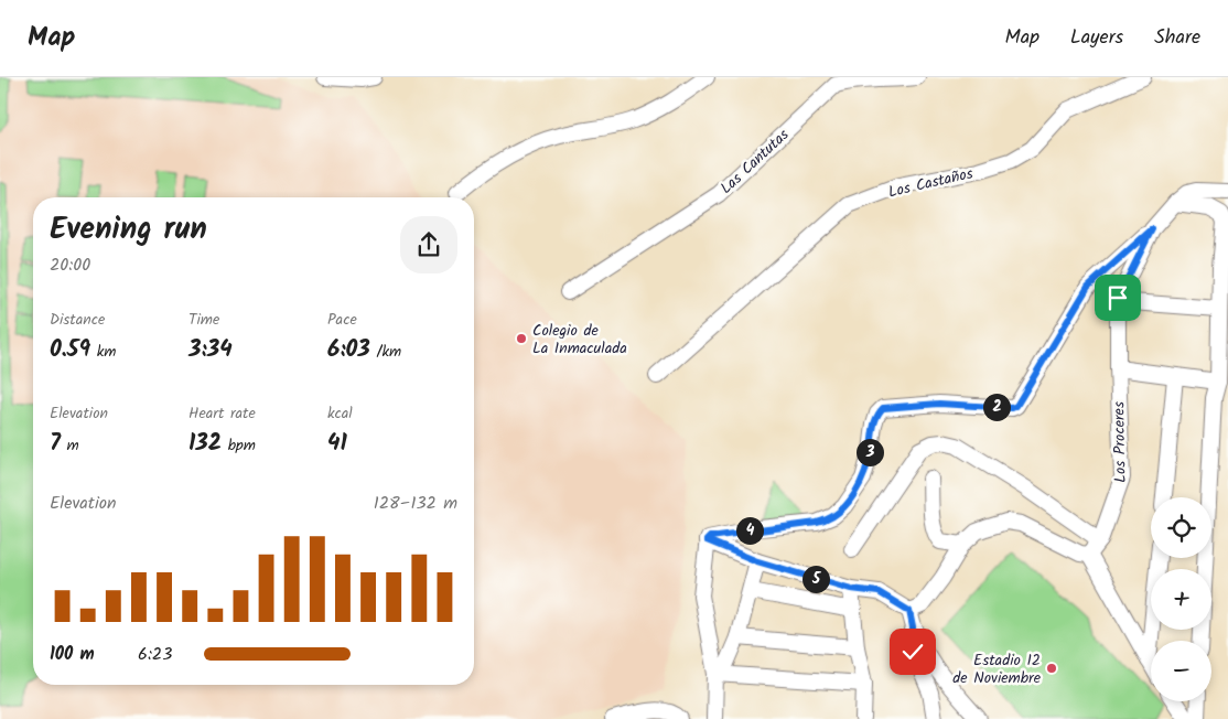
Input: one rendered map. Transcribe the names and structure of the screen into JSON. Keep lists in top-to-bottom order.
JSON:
{
  "streets": {
    "street": ["Las Cantutas", "Los Castaños", "Los Proceres"]
  },
  "places": ["Colegio de La Inmaculada", "Estadio 12 de Noviembre"],
  "page": {
    "header": "Map",
    "nav": ["Map", "Layers", "Share"],
    "heading": ["Evening run", "20:00"],
    "stats": [
      ["Distance", "0.59 km"],
      ["Time", "3:34"],
      ["Pace", "6:03 /km"],
      ["Elevation", "7 m"],
      ["Heart rate", "132 bpm"],
      ["kcal", "41"]
    ],
    "pins": [
      "2",
      "3",
      "4",
      "5"
    ],
    "chart": ["Elevation", "128–132 m"],
    "map_buttons": ["+", "−"],
    "list": [
      {
        "name": "100 m",
        "note": "6:23"
      }
    ]
  }
}
